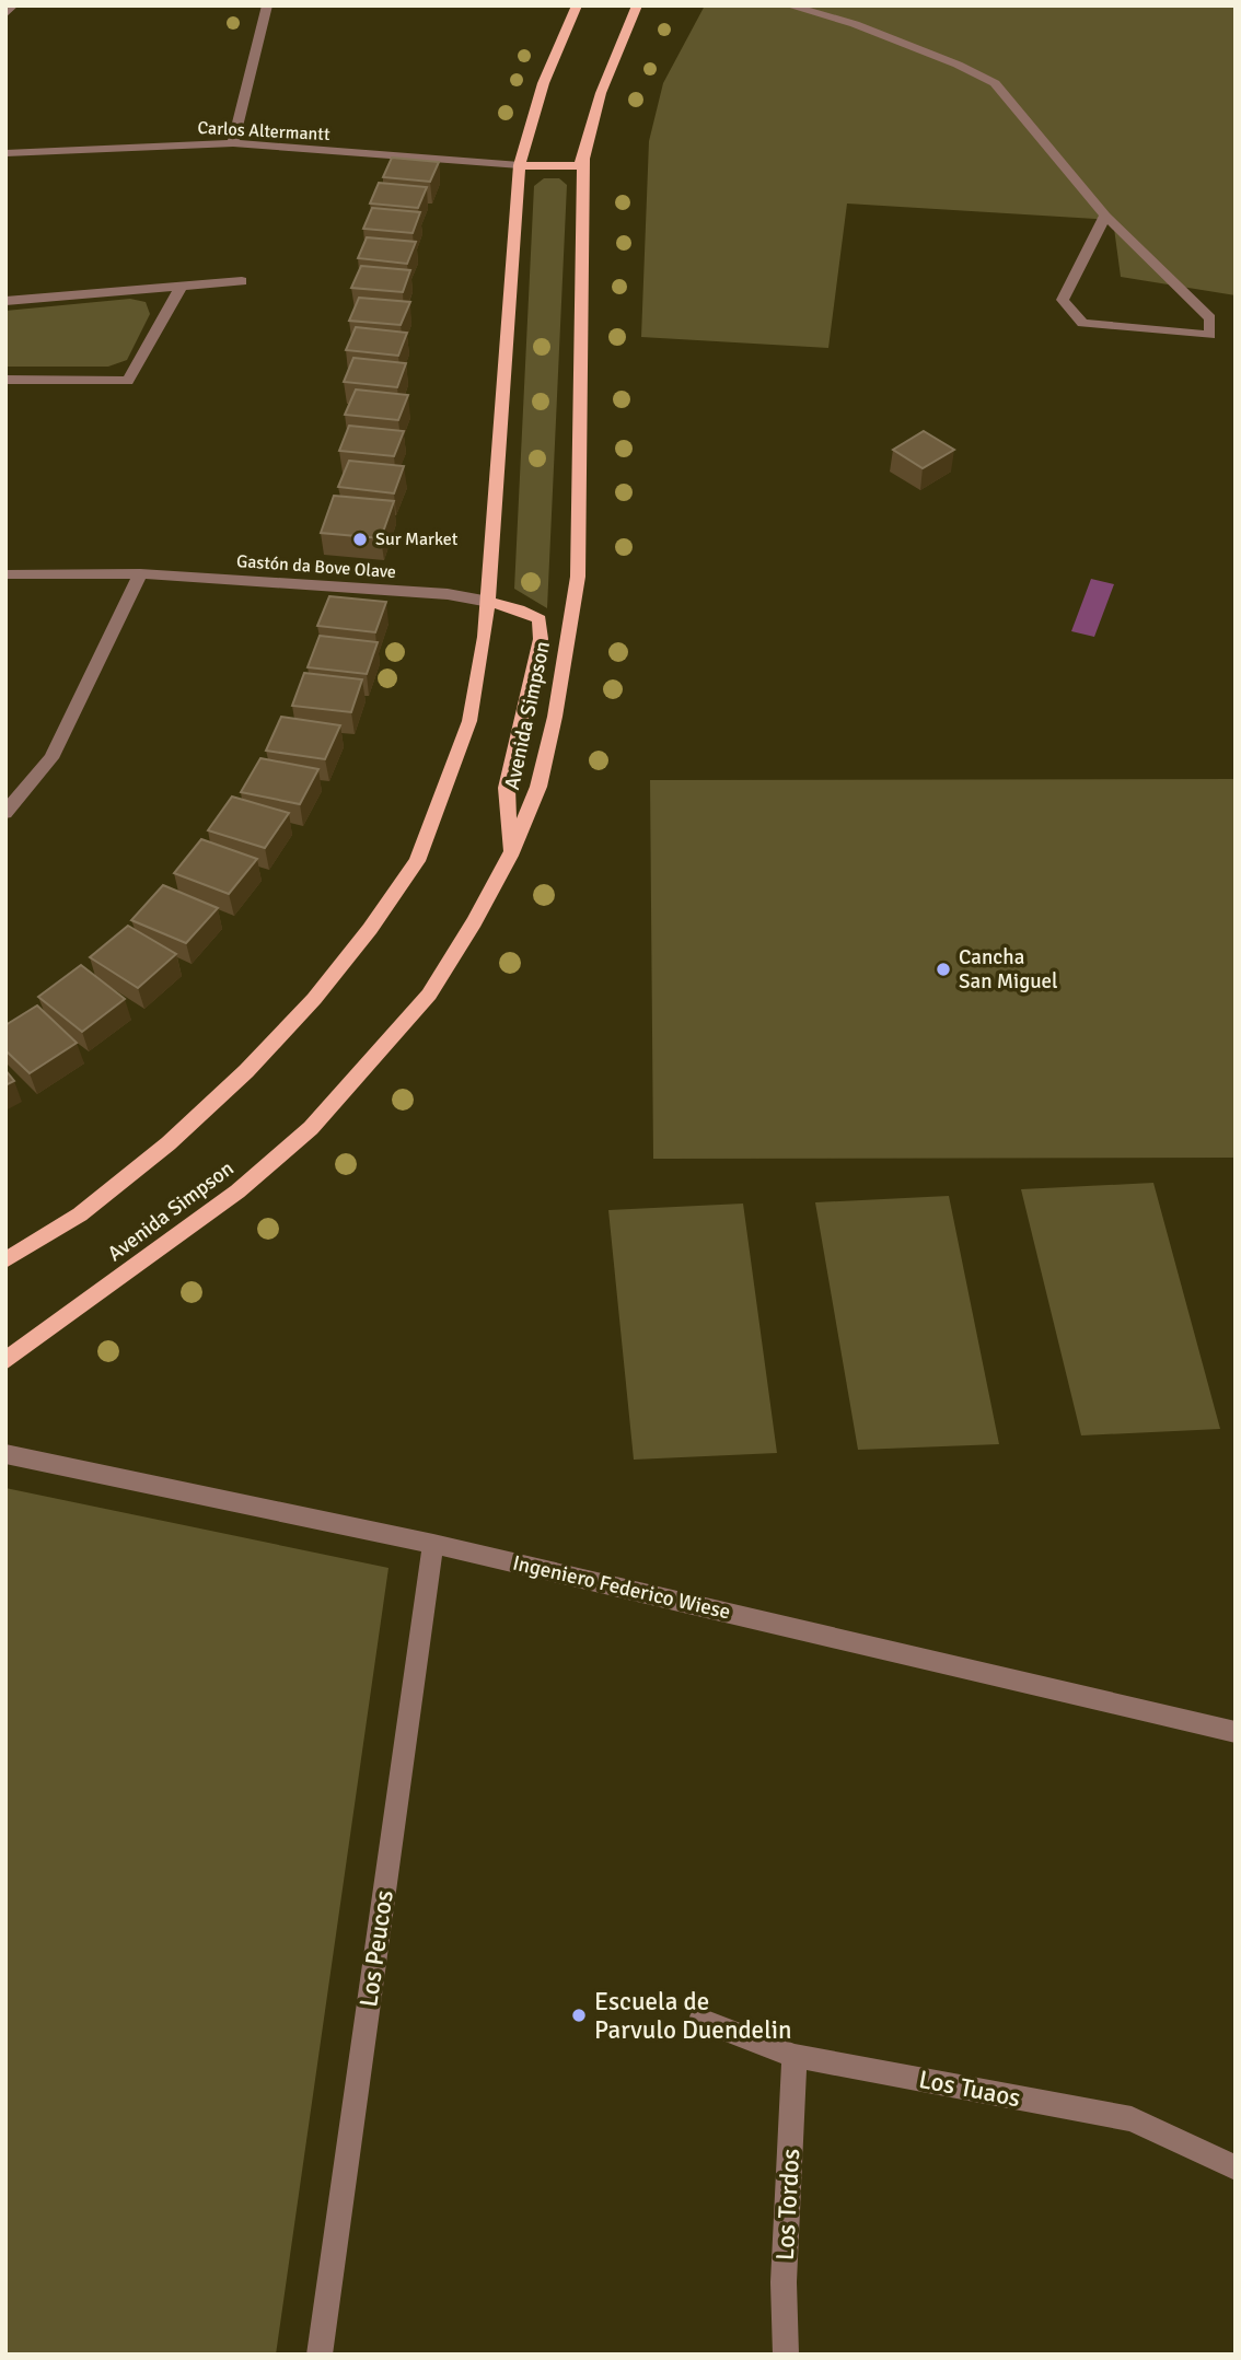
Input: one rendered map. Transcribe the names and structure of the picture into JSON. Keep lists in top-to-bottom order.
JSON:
{
  "streets": {
    "main road": ["Avenida Simpson"],
    "street": [
      "Carlos Altermantt",
      "Gastón da Bove Olave",
      "Ingeniero Federico Wiese",
      "Los Peucos",
      "Los Tuaos",
      "Los Tordos"
    ]
  },
  "crossings": [
    ["Ingeniero Federico Wiese", "Los Peucos"],
    ["Los Tuaos", "Los Tordos"]
  ],
  "places": ["Sur Market", "Cancha San Miguel", "Escuela de Parvulo Duendelin"]
}
